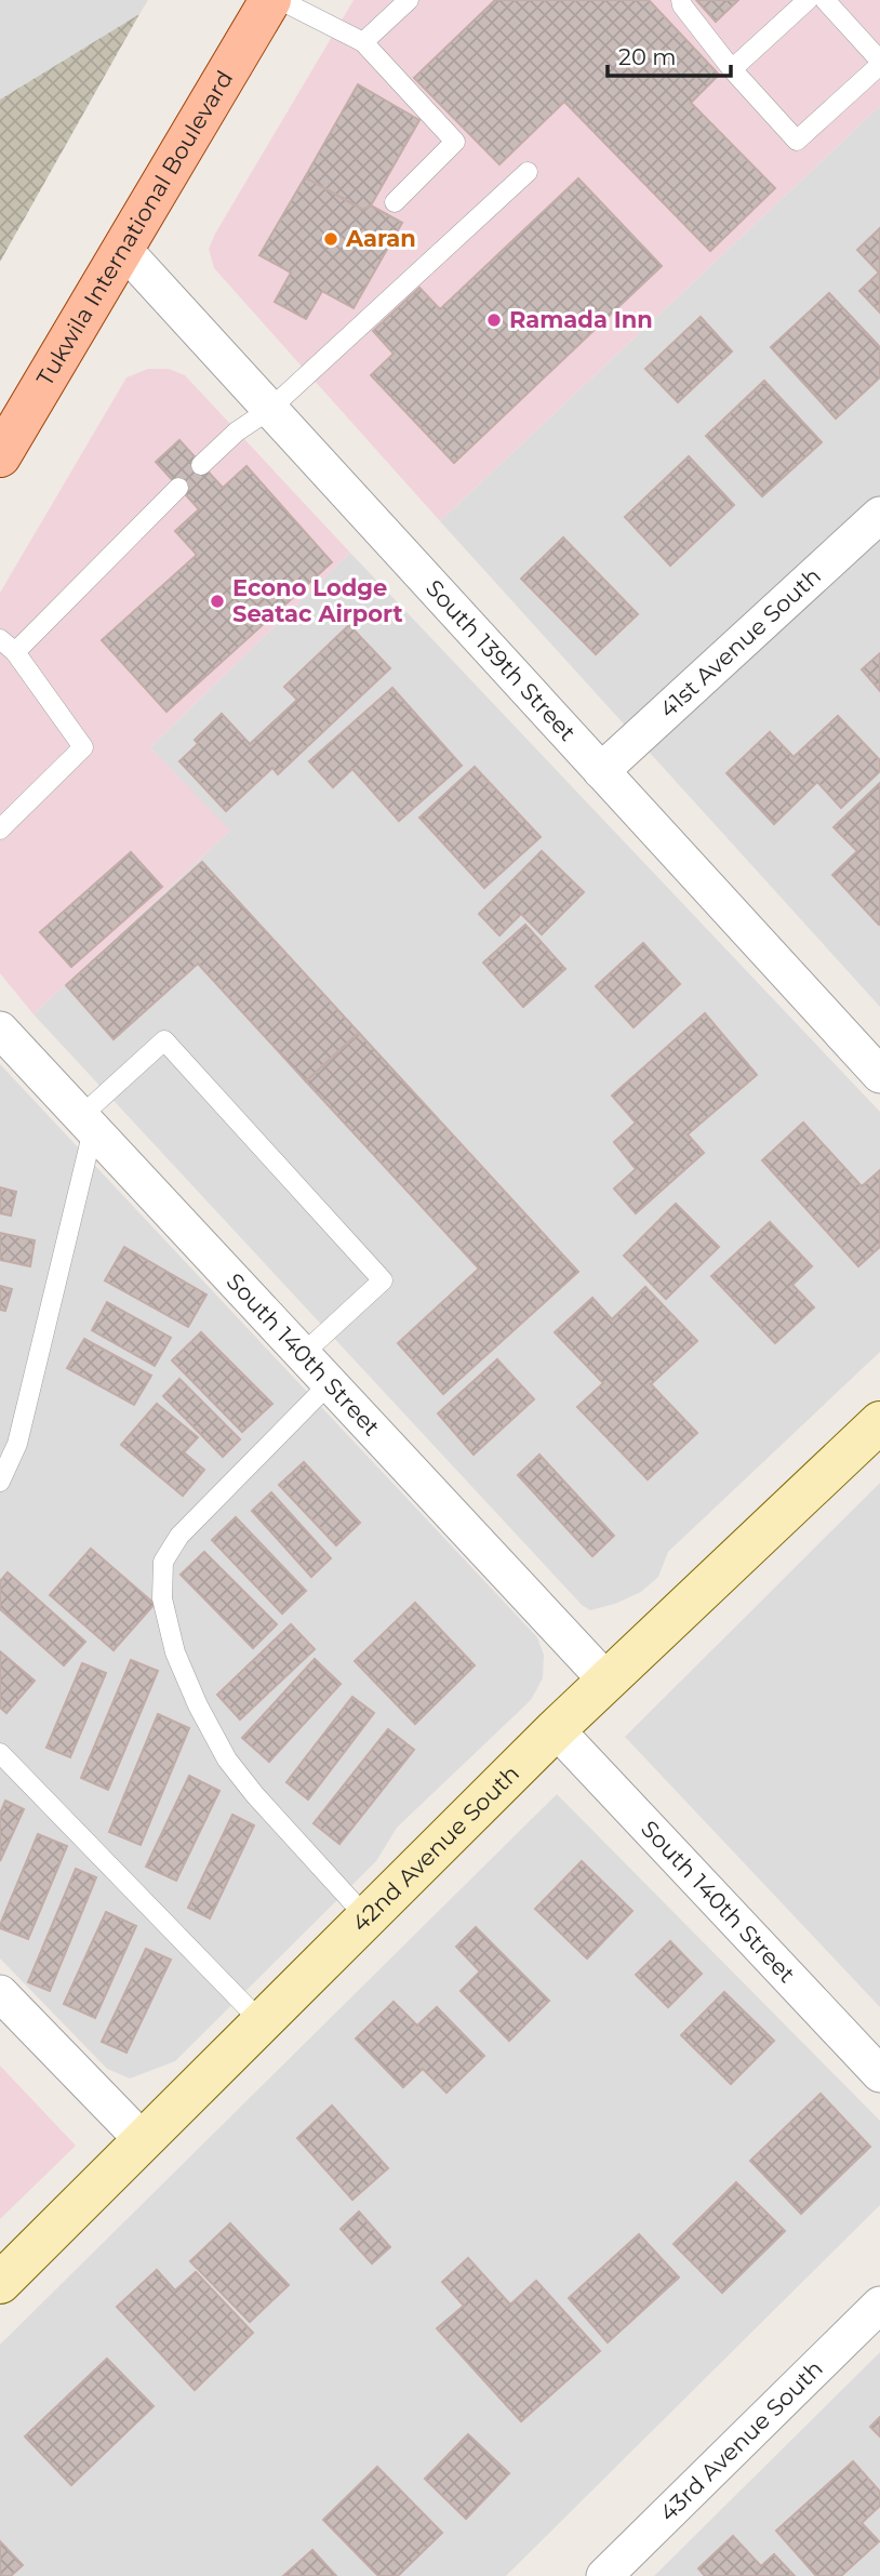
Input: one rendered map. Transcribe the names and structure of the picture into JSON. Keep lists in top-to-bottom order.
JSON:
{
  "streets": {
    "main road": ["Tukwila International Boulevard"],
    "street": [
      "41st Avenue South",
      "South 139th Street",
      "South 140th Street",
      "42nd Avenue South",
      "43rd Avenue South"
    ]
  },
  "crossings": [
    ["Tukwila International Boulevard", "South 139th Street"],
    ["41st Avenue South", "South 139th Street"],
    ["South 140th Street", "42nd Avenue South"]
  ],
  "places": ["Aaran", "Ramada Inn", "Econo Lodge Seatac Airport"],
  "scale_bar": "20 m"
}
